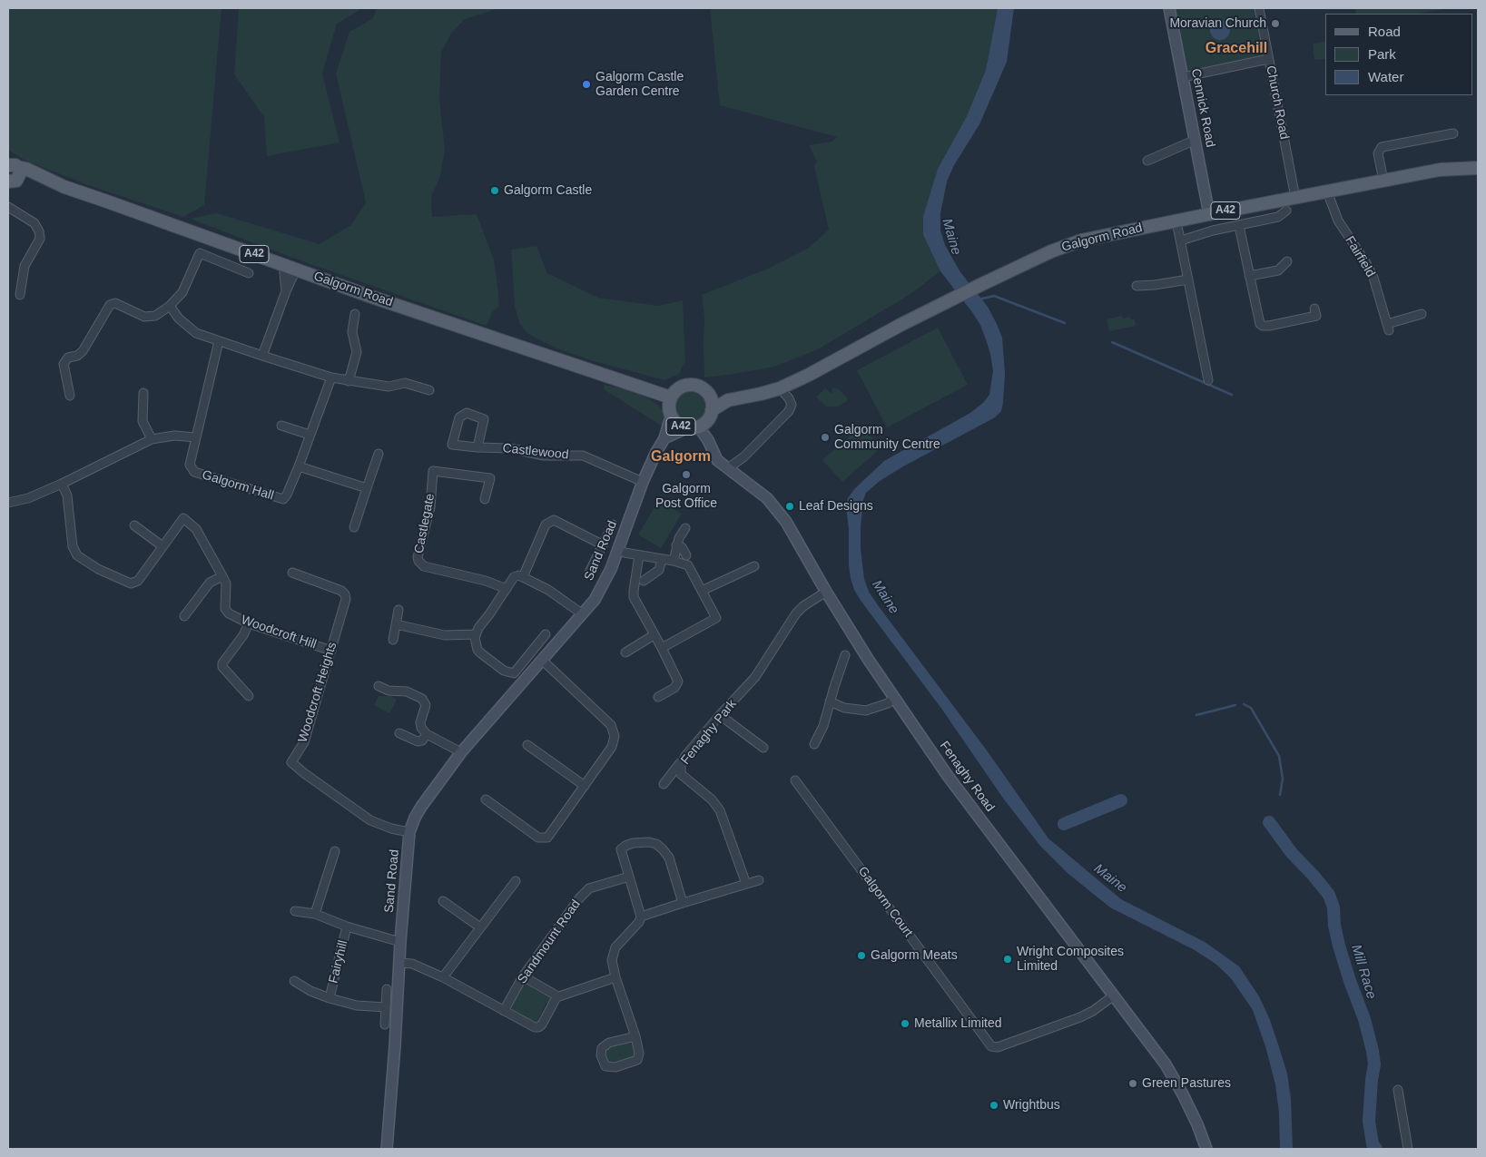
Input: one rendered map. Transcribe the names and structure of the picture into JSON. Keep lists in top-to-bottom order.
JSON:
{
  "streets": {
    "main road": ["A42", "Galgorm Road"],
    "street": [
      "Church Road",
      "Cennick Road",
      "Fairfield",
      "Castlewood",
      "Galgorm Hall",
      "Castlegate",
      "Sand Road",
      "Woodcroft Hill",
      "Woodcroft Heights",
      "Fenaghy Park",
      "Fenaghy Road",
      "Galgorm Court",
      "Sandmount Road",
      "Fairyhill"
    ]
  },
  "crossings": [
    ["Church Road", "Galgorm Road"],
    ["Cennick Road", "Galgorm Road"],
    ["A42", "Galgorm Road"],
    ["A42", "Sand Road"],
    ["A42", "Fenaghy Road"],
    ["Galgorm Road", "Fairfield"],
    ["Galgorm Road", "Sand Road"],
    ["Galgorm Road", "Fenaghy Road"],
    ["Castlewood", "Sand Road"],
    ["Sand Road", "Woodcroft Heights"],
    ["Sand Road", "Fenaghy Road"],
    ["Sand Road", "Fairyhill"],
    ["Woodcroft Hill", "Woodcroft Heights"],
    ["Fenaghy Park", "Fenaghy Road"],
    ["Fenaghy Road", "Galgorm Court"]
  ],
  "districts": ["Gracehill", "Galgorm"],
  "water": ["Maine", "Mill Race"],
  "places": [
    "Moravian Church",
    "Galgorm Castle Garden Centre",
    "Galgorm Castle",
    "Galgorm Community Centre",
    "Galgorm Post Office",
    "Leaf Designs",
    "Galgorm Meats",
    "Wright Composites Limited",
    "Metallix Limited",
    "Green Pastures",
    "Wrightbus"
  ],
  "legend": ["Road", "Park", "Water"]
}
